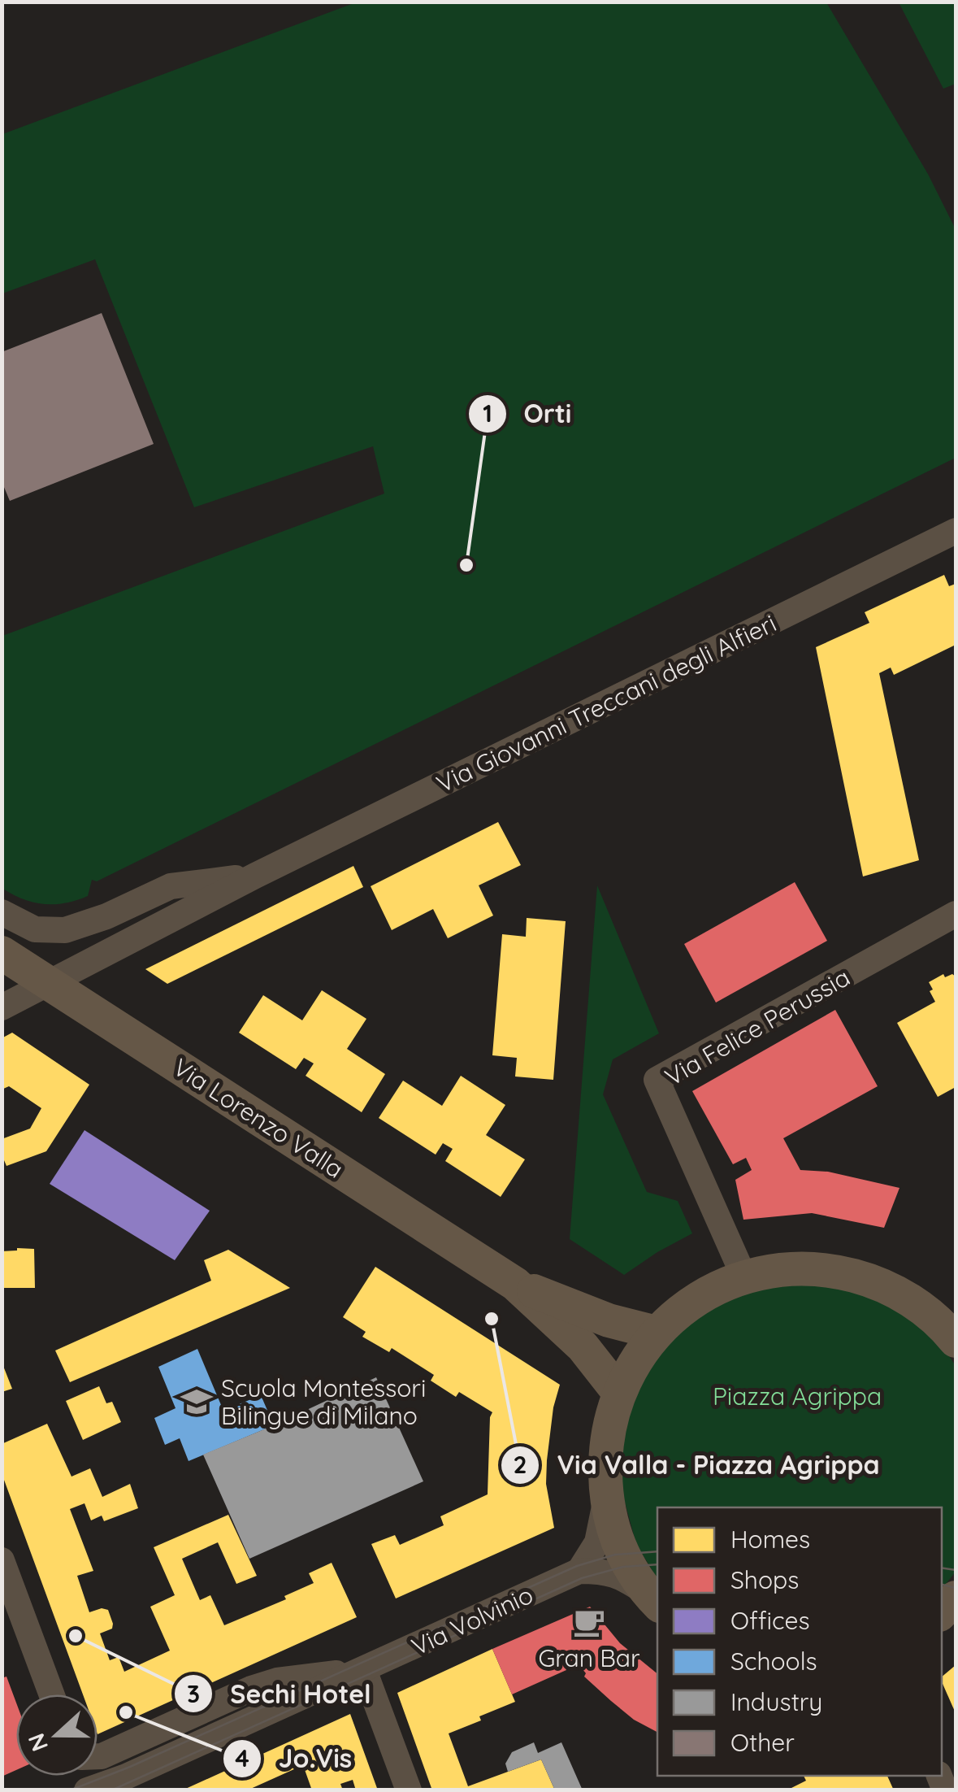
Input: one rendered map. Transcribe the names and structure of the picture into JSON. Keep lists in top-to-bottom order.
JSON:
{
  "streets": {
    "main road": ["Via Lorenzo Valla"],
    "street": ["Via Giovanni Treccani degli Alfieri", "Via Felice Perussia", "Via Volvinio"]
  },
  "crossings": [
    ["Via Giovanni Treccani degli Alfieri", "Via Lorenzo Valla"]
  ],
  "parks": ["Piazza Agrippa"],
  "places": {
    "other": [
      "Orti",
      "Via Valla - Piazza Agrippa",
      "Sechi Hotel",
      "Jo.Vis"
    ],
    "school or university": ["Scuola Montessori Bilingue di Milano"],
    "cafe": ["Gran Bar"]
  },
  "legend": [
    "Homes",
    "Shops",
    "Offices",
    "Schools",
    "Industry",
    "Other"
  ],
  "north": "left"
}
